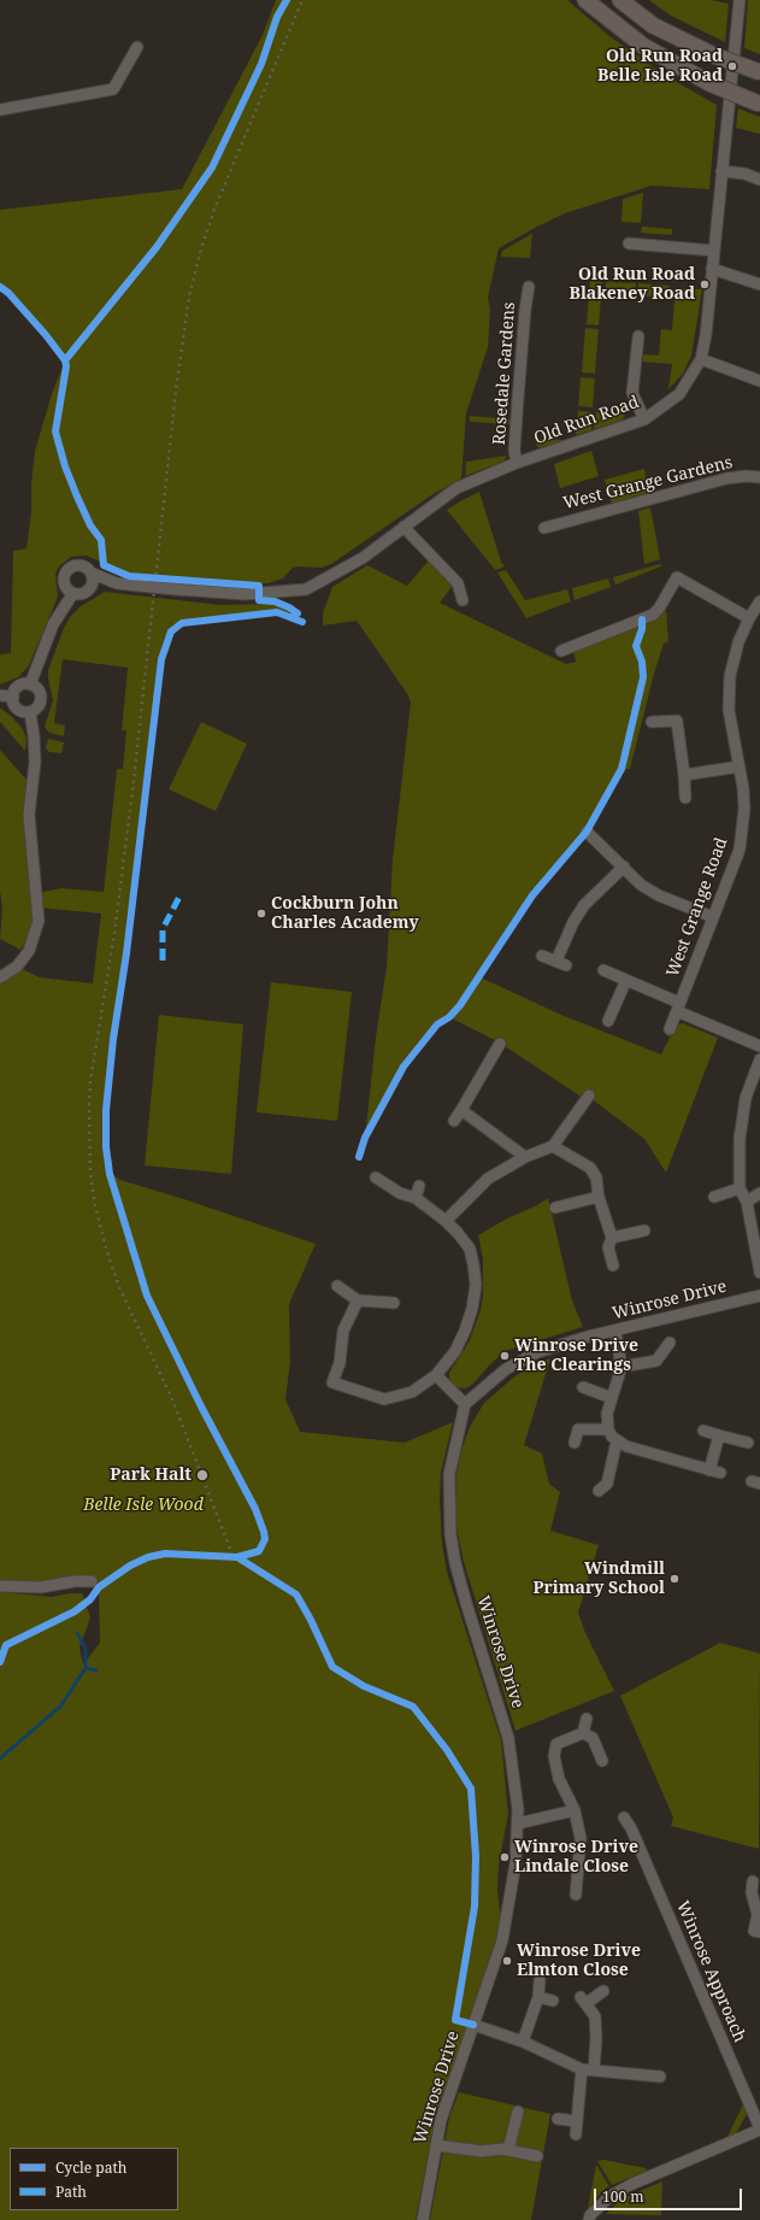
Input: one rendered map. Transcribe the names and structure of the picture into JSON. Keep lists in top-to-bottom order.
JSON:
{
  "streets": {
    "street": [
      "Rosedale Gardens",
      "Old Run Road",
      "West Grange Gardens",
      "West Grange Road",
      "Winrose Drive",
      "Winrose Approach"
    ]
  },
  "crossings": [
    ["Rosedale Gardens", "Old Run Road"]
  ],
  "parks": ["Belle Isle Wood"],
  "places": [
    "Old Run Road Belle Isle Road",
    "Old Run Road Blakeney Road",
    "Cockburn John Charles Academy",
    "Winrose Drive The Clearings",
    "Park Halt",
    "Windmill Primary School",
    "Winrose Drive Lindale Close",
    "Winrose Drive Elmton Close"
  ],
  "legend": ["Cycle path", "Path"],
  "scale_bar": "100 m"
}
